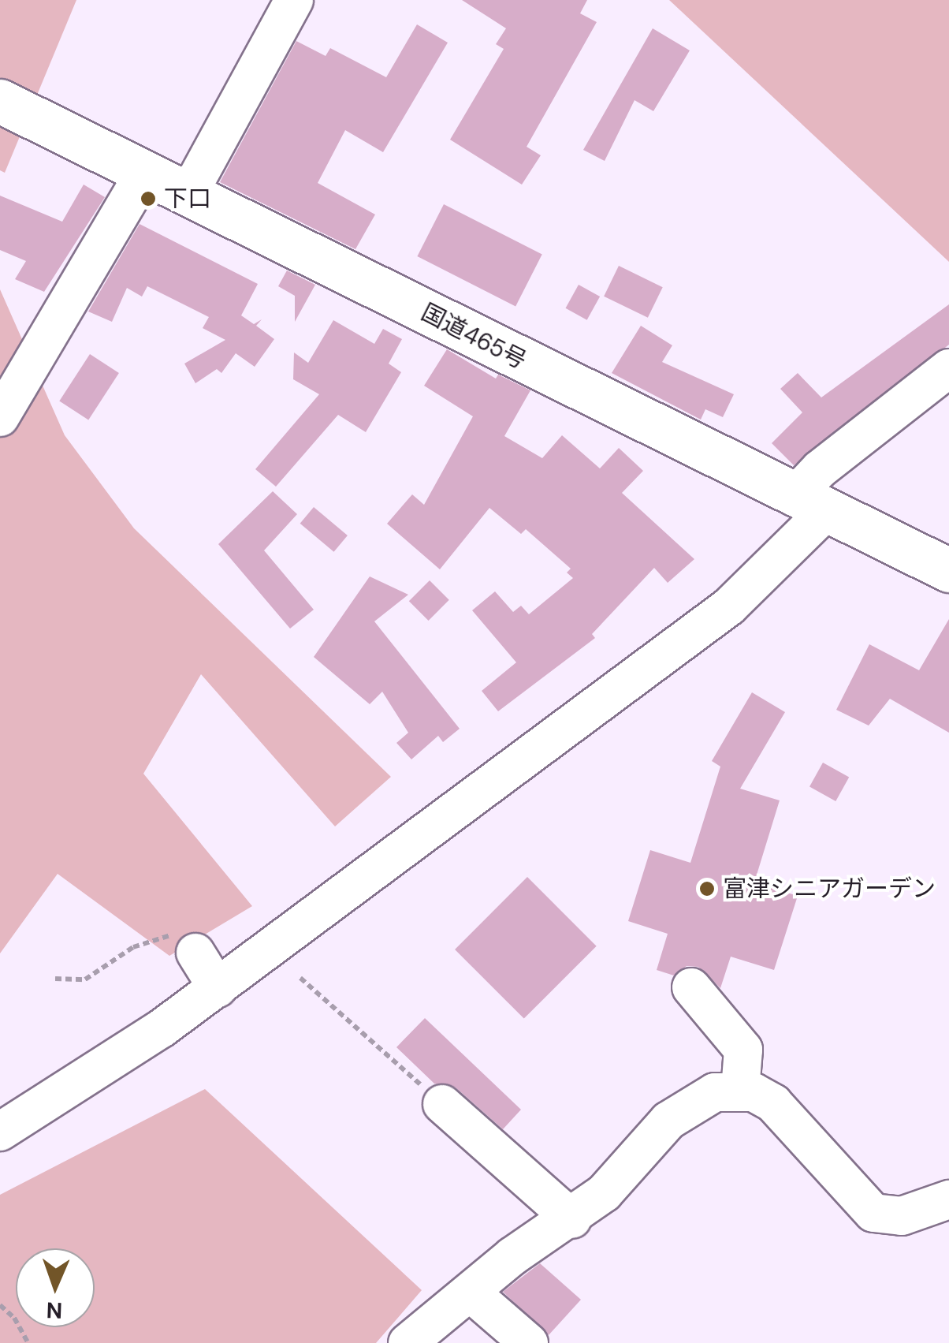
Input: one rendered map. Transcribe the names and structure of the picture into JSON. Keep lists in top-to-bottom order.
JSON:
{
  "streets": {
    "highway": ["国道465号"]
  },
  "places": ["下口", "富津シニアガーデン"],
  "north": "bottom"
}
